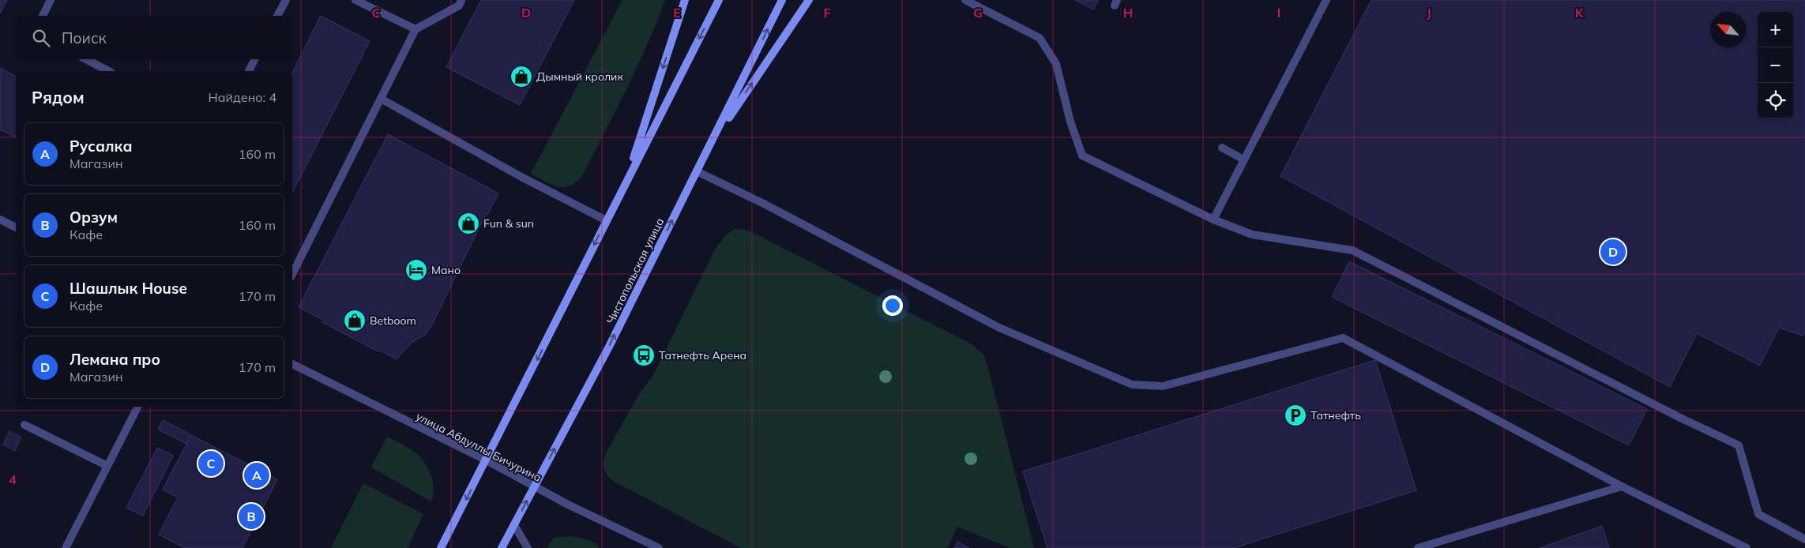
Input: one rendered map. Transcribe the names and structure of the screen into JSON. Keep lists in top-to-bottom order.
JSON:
{
  "streets": {
    "main road": ["Чистопольская улица"],
    "street": ["улица Абдуллы Бичурина"]
  },
  "crossings": [
    ["Чистопольская улица", "улица Абдуллы Бичурина"]
  ],
  "places": {
    "shop": ["Дымный кролик", "Fun & sun", "Betboom"],
    "hotel": ["Мано"],
    "bus stop": ["Татнефть Арена"],
    "parking": ["Татнефть"]
  },
  "north": "top left",
  "page": {
    "map_buttons": ["+", "−"],
    "search": "Поиск",
    "heading": ["Рядом", "Найдено: 4"],
    "list": [
      {
        "mark": "A",
        "name": "Русалка",
        "note": "Магазин",
        "value": "160 m"
      },
      {
        "mark": "B",
        "name": "Орзум",
        "note": "Кафе",
        "value": "160 m"
      },
      {
        "mark": "C",
        "name": "Шашлык House",
        "note": "Кафе",
        "value": "170 m"
      },
      {
        "mark": "D",
        "name": "Лемана про",
        "note": "Магазин",
        "value": "170 m"
      }
    ],
    "pins": [
      "D",
      "C",
      "A",
      "B"
    ]
  },
  "grid": {
    "columns": [
      "C",
      "D",
      "E",
      "F",
      "G",
      "H",
      "I",
      "J",
      "K"
    ],
    "rows": ["4"]
  }
}
